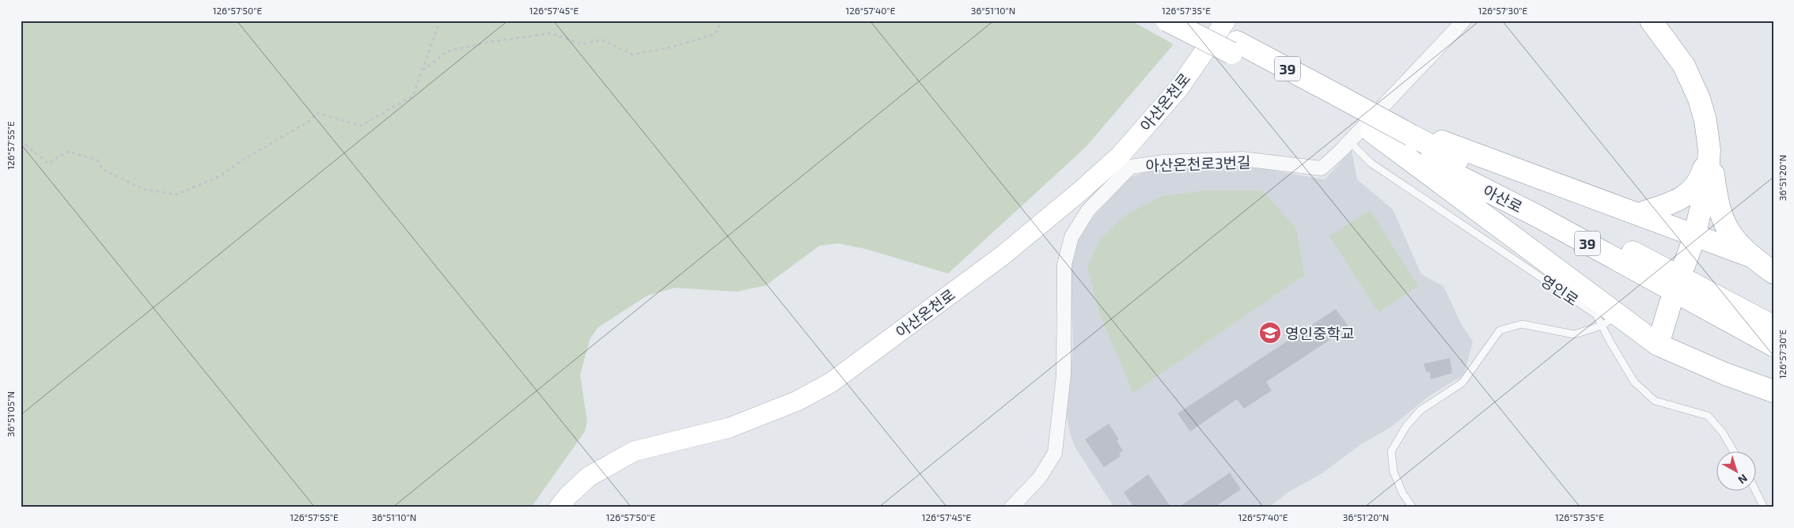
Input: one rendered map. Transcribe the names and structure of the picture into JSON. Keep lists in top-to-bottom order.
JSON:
{
  "streets": {
    "highway": ["39", "아산로"],
    "main road": ["아산온천로"],
    "street": ["아산온천로3번길"],
    "lane": ["영인로"]
  },
  "crossings": [
    ["39", "아산로"],
    ["아산온천로", "아산온천로3번길"],
    ["아산온천로3번길", "영인로"]
  ],
  "places": {
    "school or university": ["영인중학교"]
  },
  "north": "bottom right",
  "coordinates": [
    "126°57'50\"E",
    "126°57'45\"E",
    "126°57'40\"E",
    "36°51'10\"N",
    "126°57'35\"E",
    "126°57'30\"E",
    "126°57'55\"E",
    "36°51'20\"N",
    "36°51'05\"N"
  ]
}
